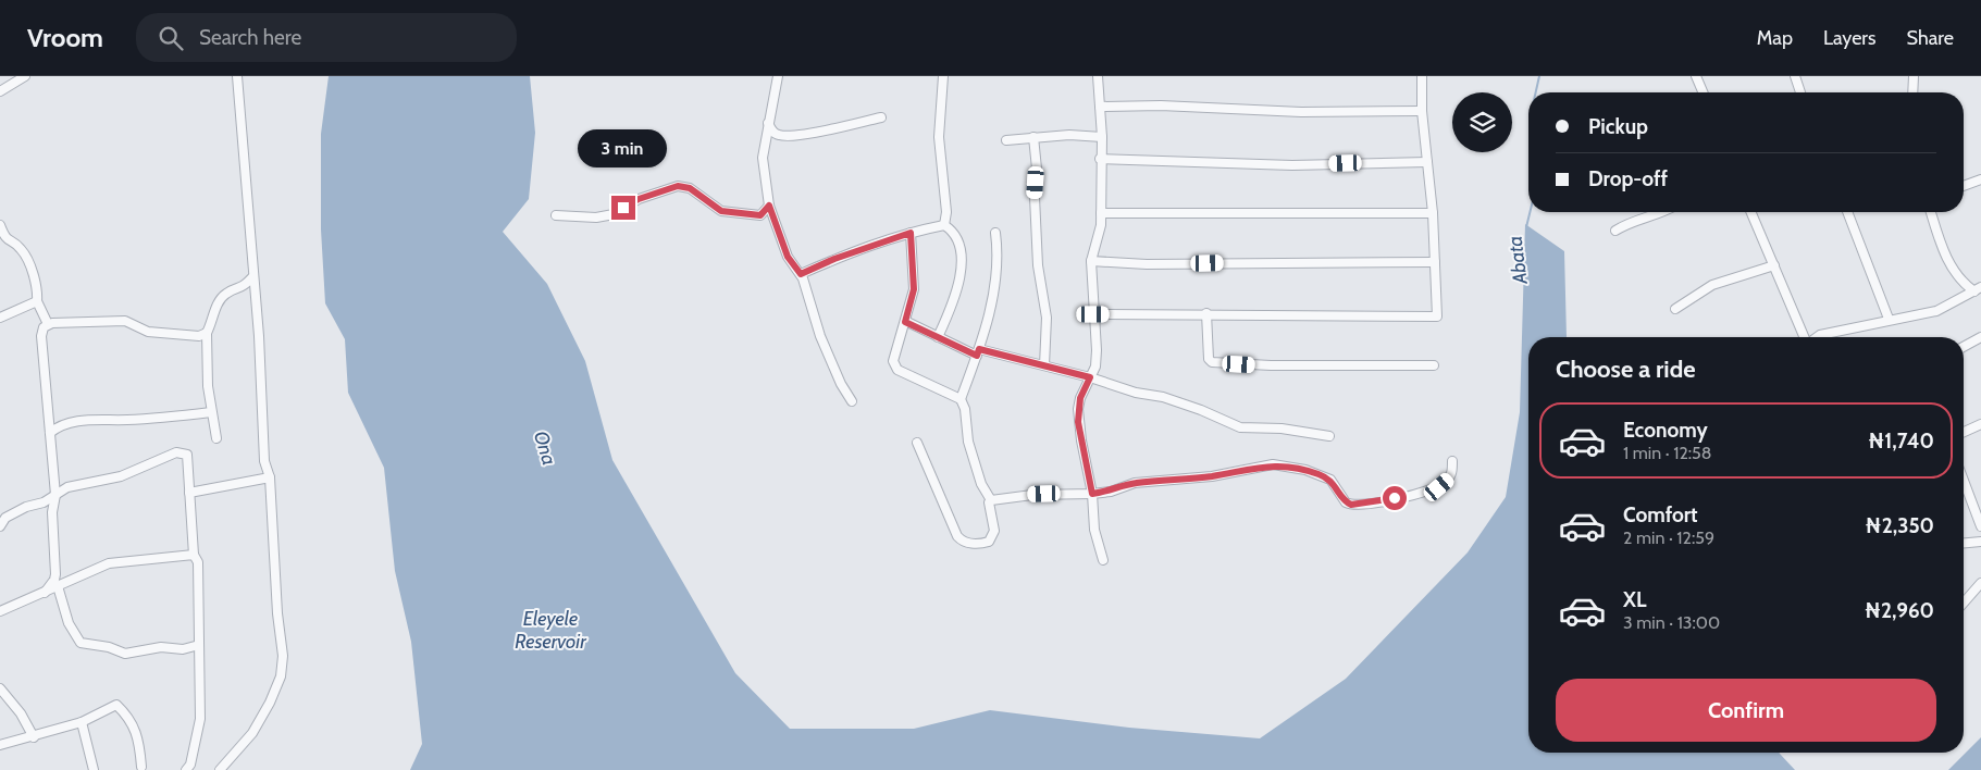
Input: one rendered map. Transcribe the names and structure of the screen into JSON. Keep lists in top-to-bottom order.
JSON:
{
  "water": ["Abata", "Ona", "Eleyele Reservoir"],
  "page": {
    "header": "Vroom",
    "search": "Search here",
    "nav": ["Map", "Layers", "Share"],
    "banner": ["Pickup", "Drop-off"],
    "bubble": "3 min",
    "heading": "Choose a ride",
    "list": [
      {
        "name": "Economy",
        "note": "1 min · 12:58",
        "value": "₦1,740"
      },
      {
        "name": "Comfort",
        "note": "2 min · 12:59",
        "value": "₦2,350"
      },
      {
        "name": "XL",
        "note": "3 min · 13:00",
        "value": "₦2,960"
      }
    ],
    "buttons": "Confirm"
  }
}
